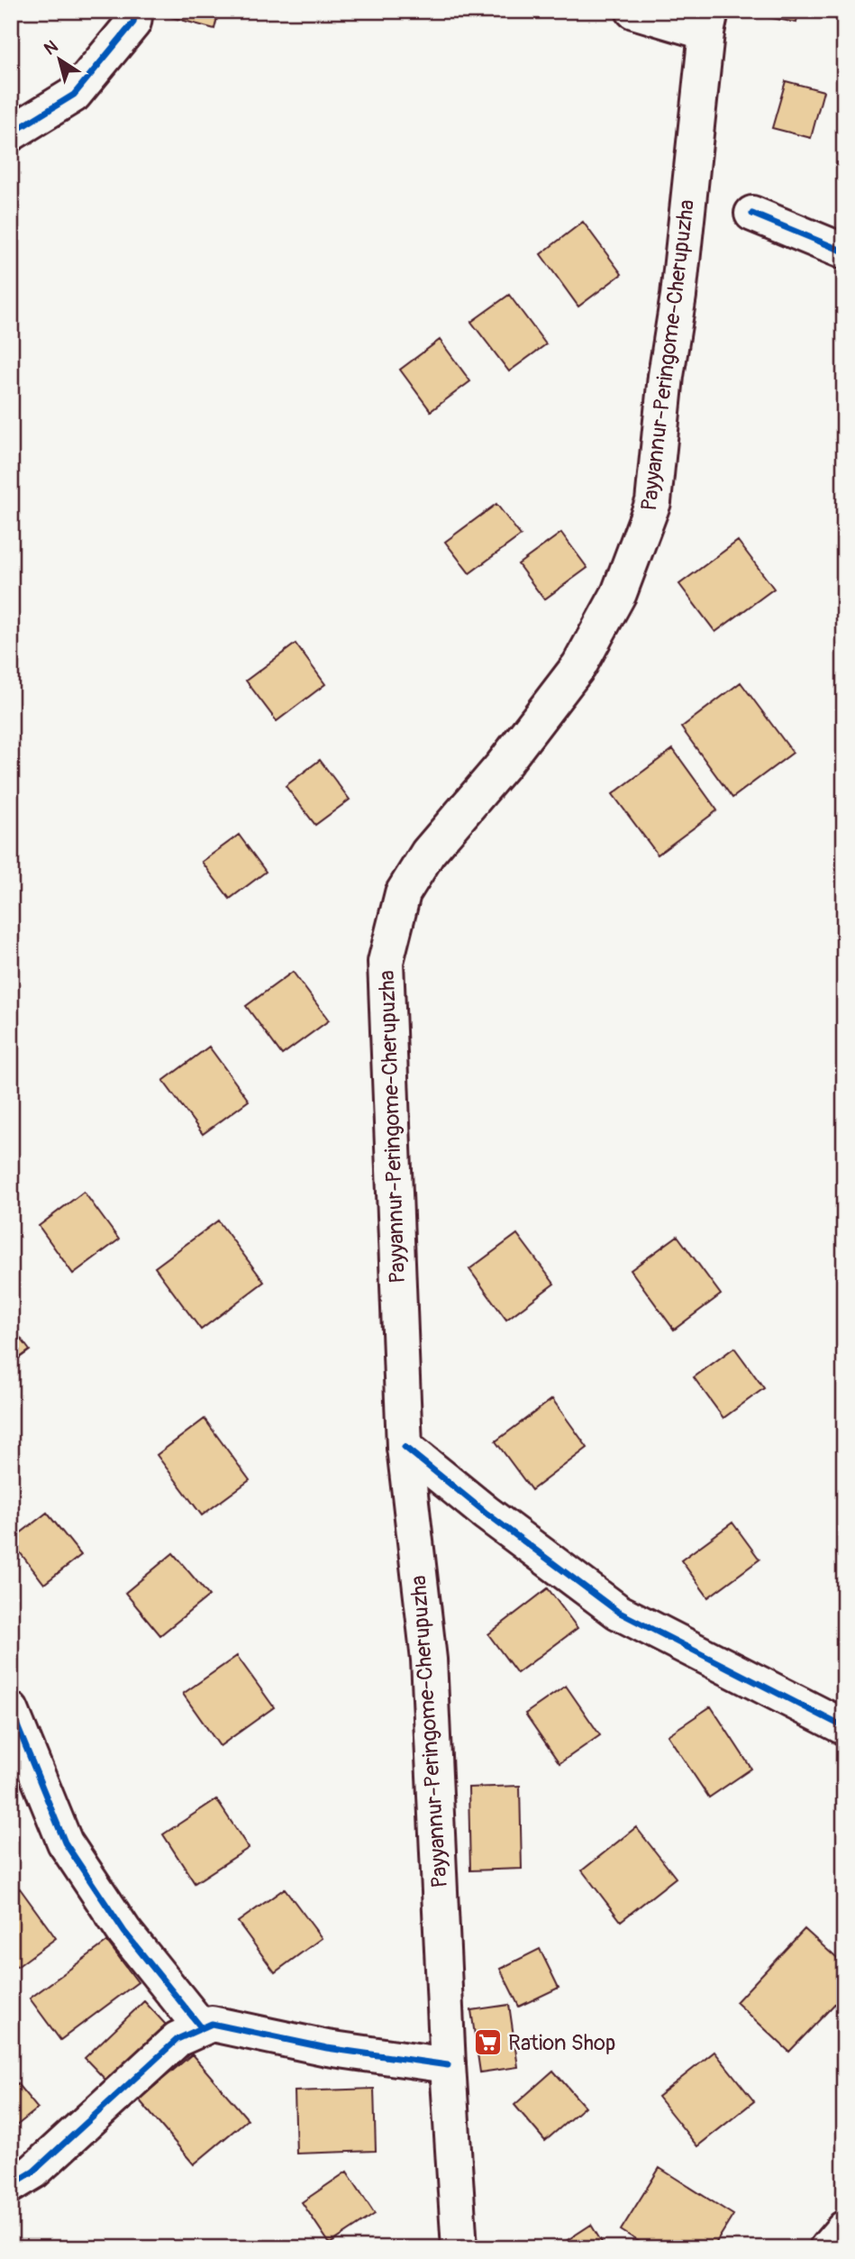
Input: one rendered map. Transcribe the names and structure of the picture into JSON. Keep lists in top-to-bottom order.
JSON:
{
  "streets": {
    "main road": ["Payyannur-Peringome-Cherupuzha"]
  },
  "places": {
    "supermarket": ["Ration Shop"]
  },
  "north": "top left"
}
